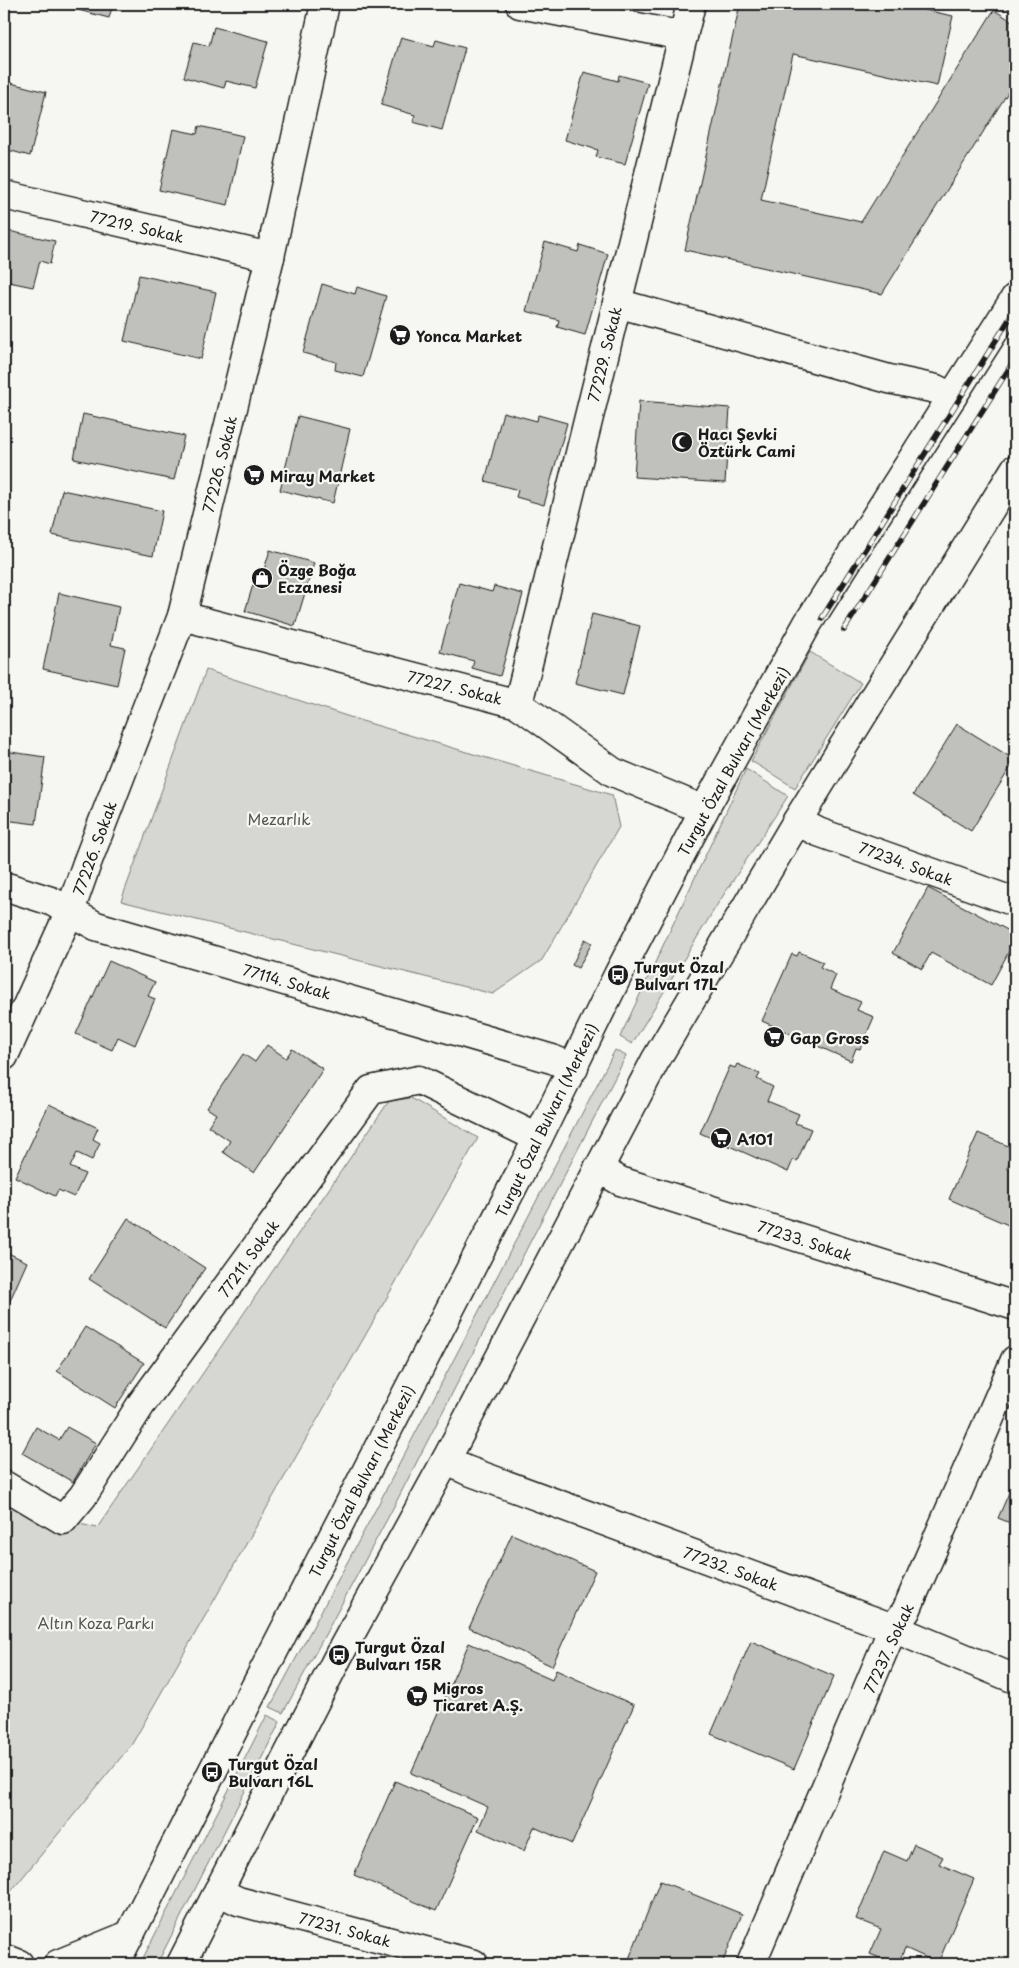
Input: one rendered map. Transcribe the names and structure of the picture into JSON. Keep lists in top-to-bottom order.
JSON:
{
  "streets": {
    "street": [
      "77219. Sokak",
      "77229. Sokak",
      "77226. Sokak",
      "77227. Sokak",
      "Turgut Özal Bulvarı (Merkezi)",
      "77234. Sokak",
      "77114. Sokak",
      "77233. Sokak",
      "77211. Sokak",
      "77232. Sokak",
      "77237. Sokak",
      "77231. Sokak"
    ]
  },
  "crossings": [
    ["77219. Sokak", "77226. Sokak"],
    ["77229. Sokak", "77227. Sokak"],
    ["77226. Sokak", "77227. Sokak"],
    ["77226. Sokak", "77114. Sokak"],
    ["77227. Sokak", "Turgut Özal Bulvarı (Merkezi)"],
    ["Turgut Özal Bulvarı (Merkezi)", "77114. Sokak"],
    ["Turgut Özal Bulvarı (Merkezi)", "77211. Sokak"],
    ["77232. Sokak", "77237. Sokak"]
  ],
  "parks": ["Mezarlık", "Altın Koza Parkı"],
  "places": {
    "supermarket": [
      "Yonca Market",
      "Miray Market",
      "Gap Gross",
      "A101",
      "Migros Ticaret A.Ş."
    ],
    "mosque": ["Hacı Şevki Öztürk Cami"],
    "shop": ["Özge Boğa Eczanesi"],
    "bus stop": ["Turgut Özal Bulvarı 17L", "Turgut Özal Bulvarı 15R", "Turgut Özal Bulvarı 16L"]
  }
}
